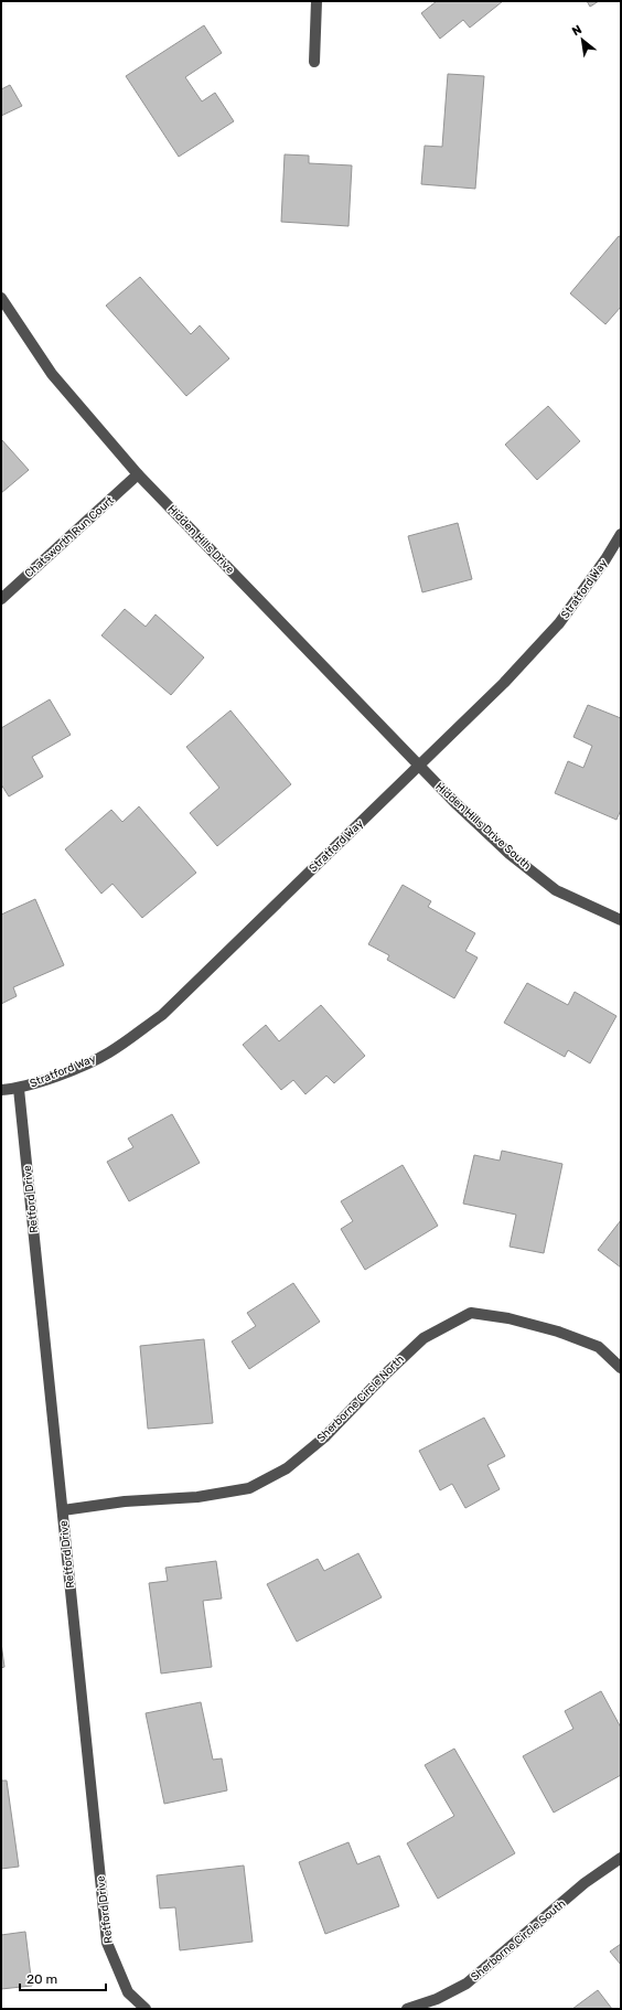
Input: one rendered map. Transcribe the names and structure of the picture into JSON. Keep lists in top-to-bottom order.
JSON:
{
  "streets": {
    "street": [
      "Chatsworth Run Court",
      "Hidden Hills Drive",
      "Stratford Way",
      "Hidden Hills Drive South",
      "Retford Drive",
      "Sherborne Circle North",
      "Sherborne Circle South"
    ]
  },
  "crossings": [
    ["Chatsworth Run Court", "Hidden Hills Drive"],
    ["Hidden Hills Drive", "Stratford Way"],
    ["Hidden Hills Drive", "Hidden Hills Drive South"],
    ["Stratford Way", "Hidden Hills Drive South"],
    ["Stratford Way", "Retford Drive"],
    ["Retford Drive", "Sherborne Circle North"]
  ],
  "scale_bar": "20 m",
  "north": "top left"
}
